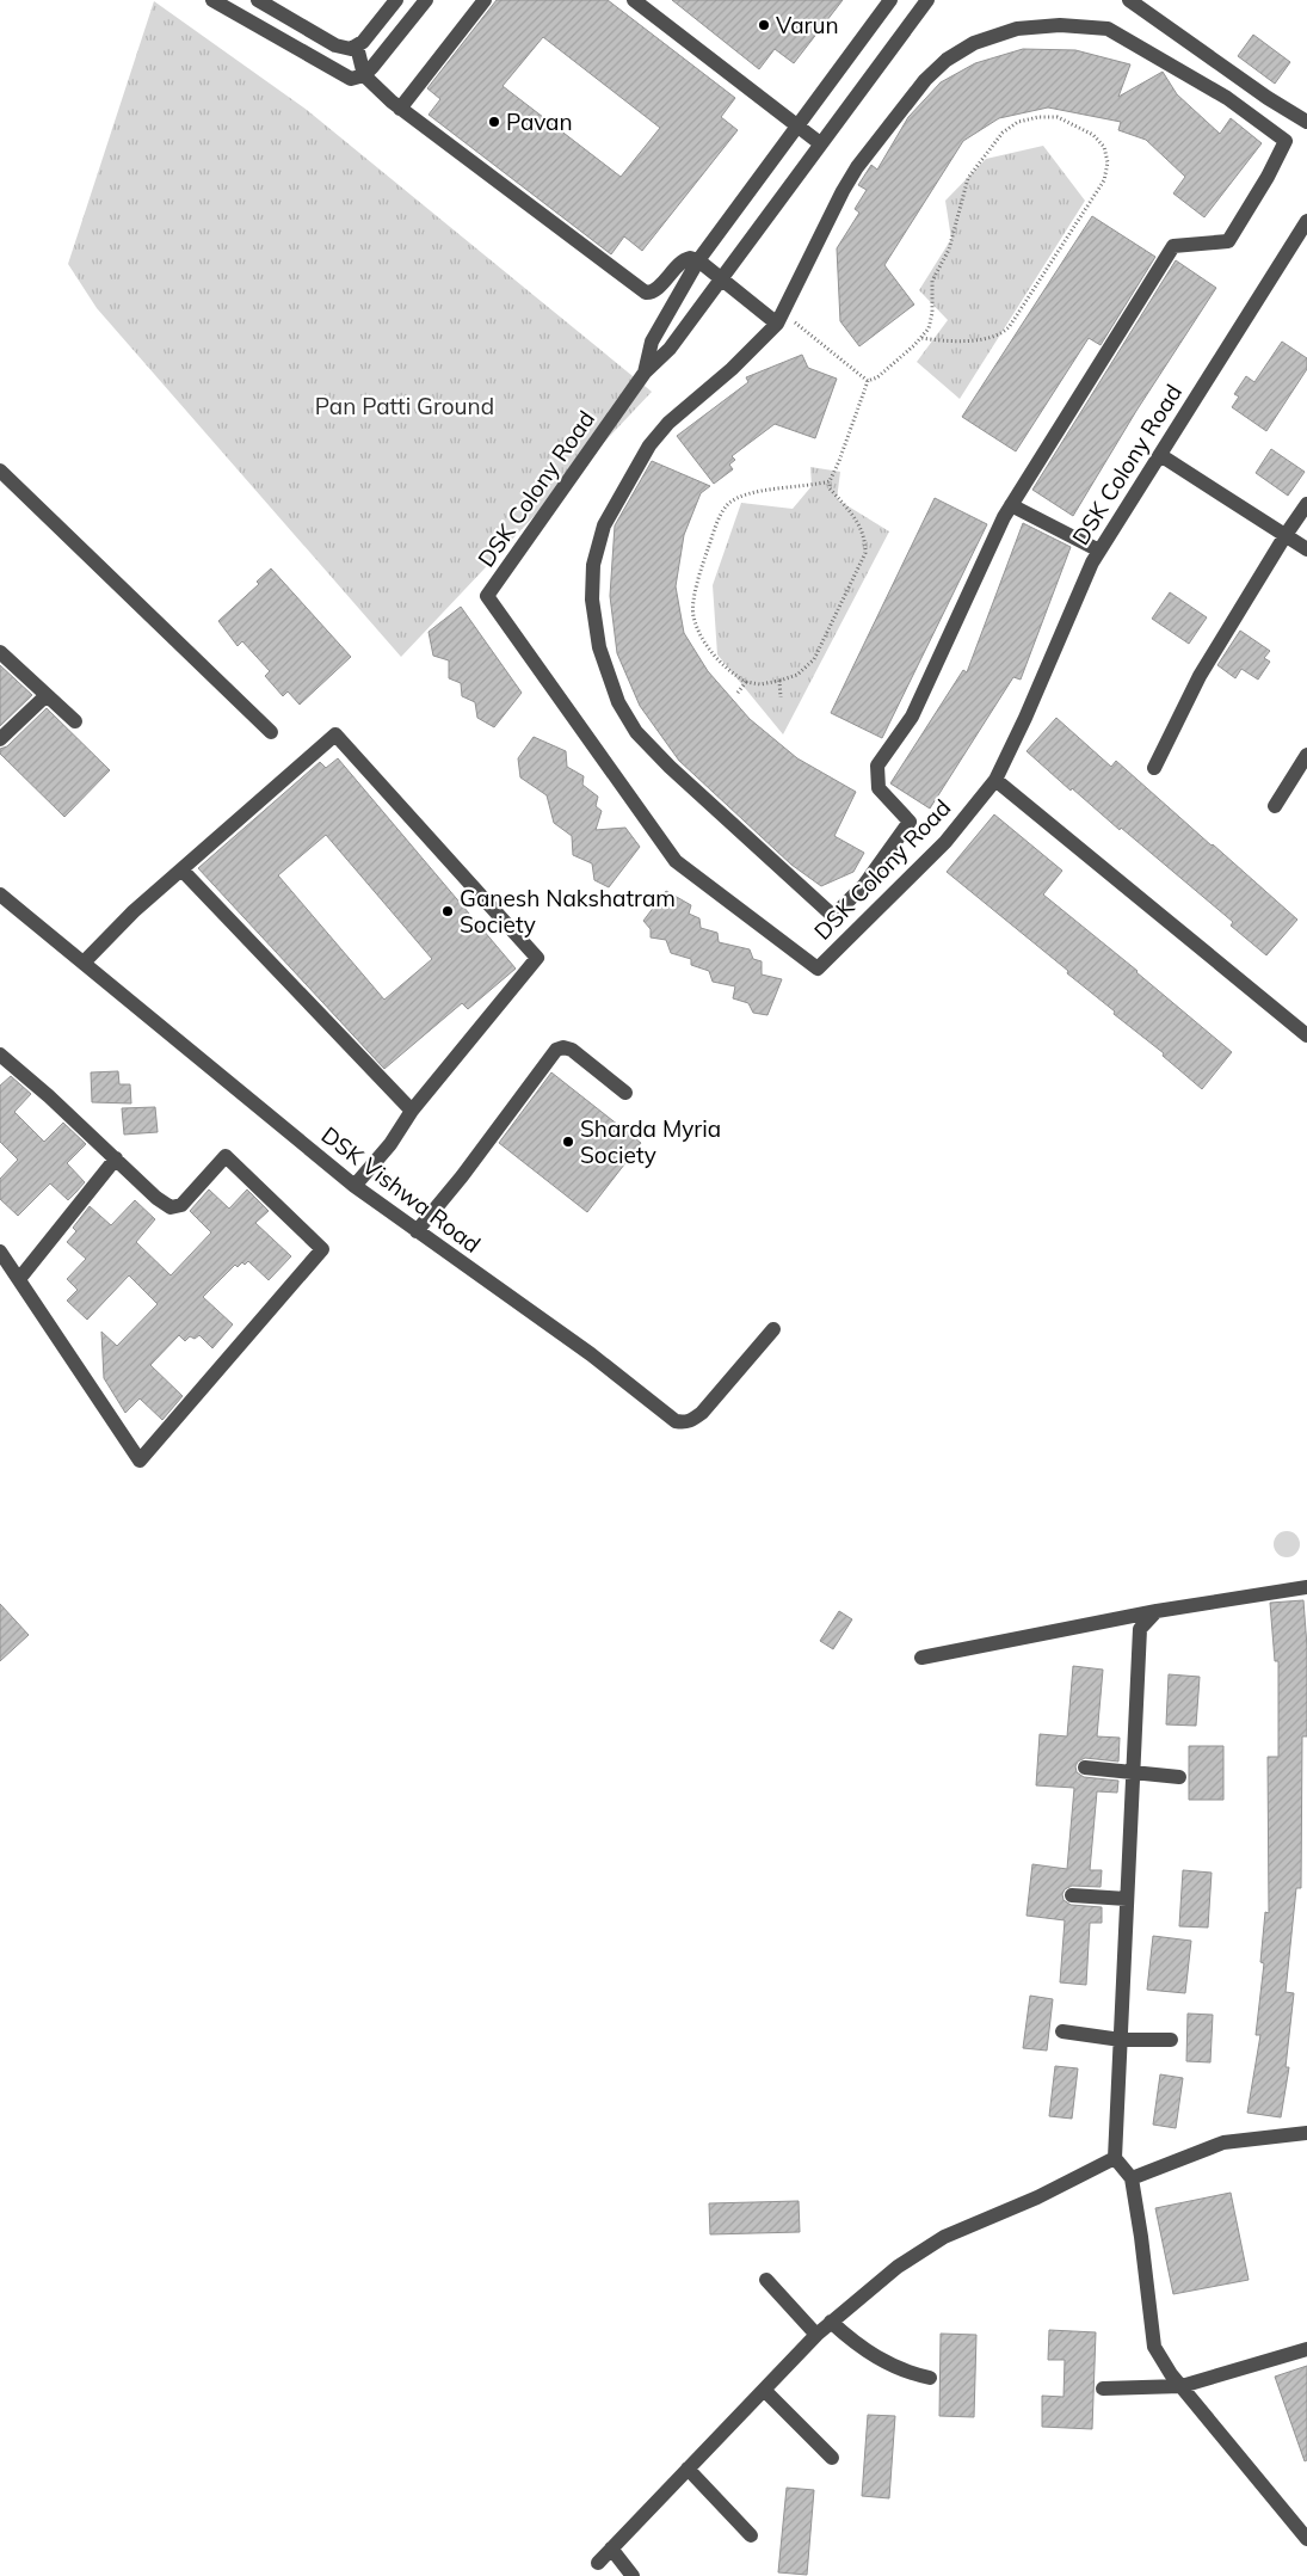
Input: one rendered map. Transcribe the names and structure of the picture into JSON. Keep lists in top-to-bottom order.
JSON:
{
  "streets": {
    "street": ["DSK Colony Road", "DSK Vishwa Road"]
  },
  "parks": ["Pan Patti Ground"],
  "places": [
    "Varun",
    "Pavan",
    "Ganesh Nakshatram Society",
    "Sharda Myria Society"
  ]
}
